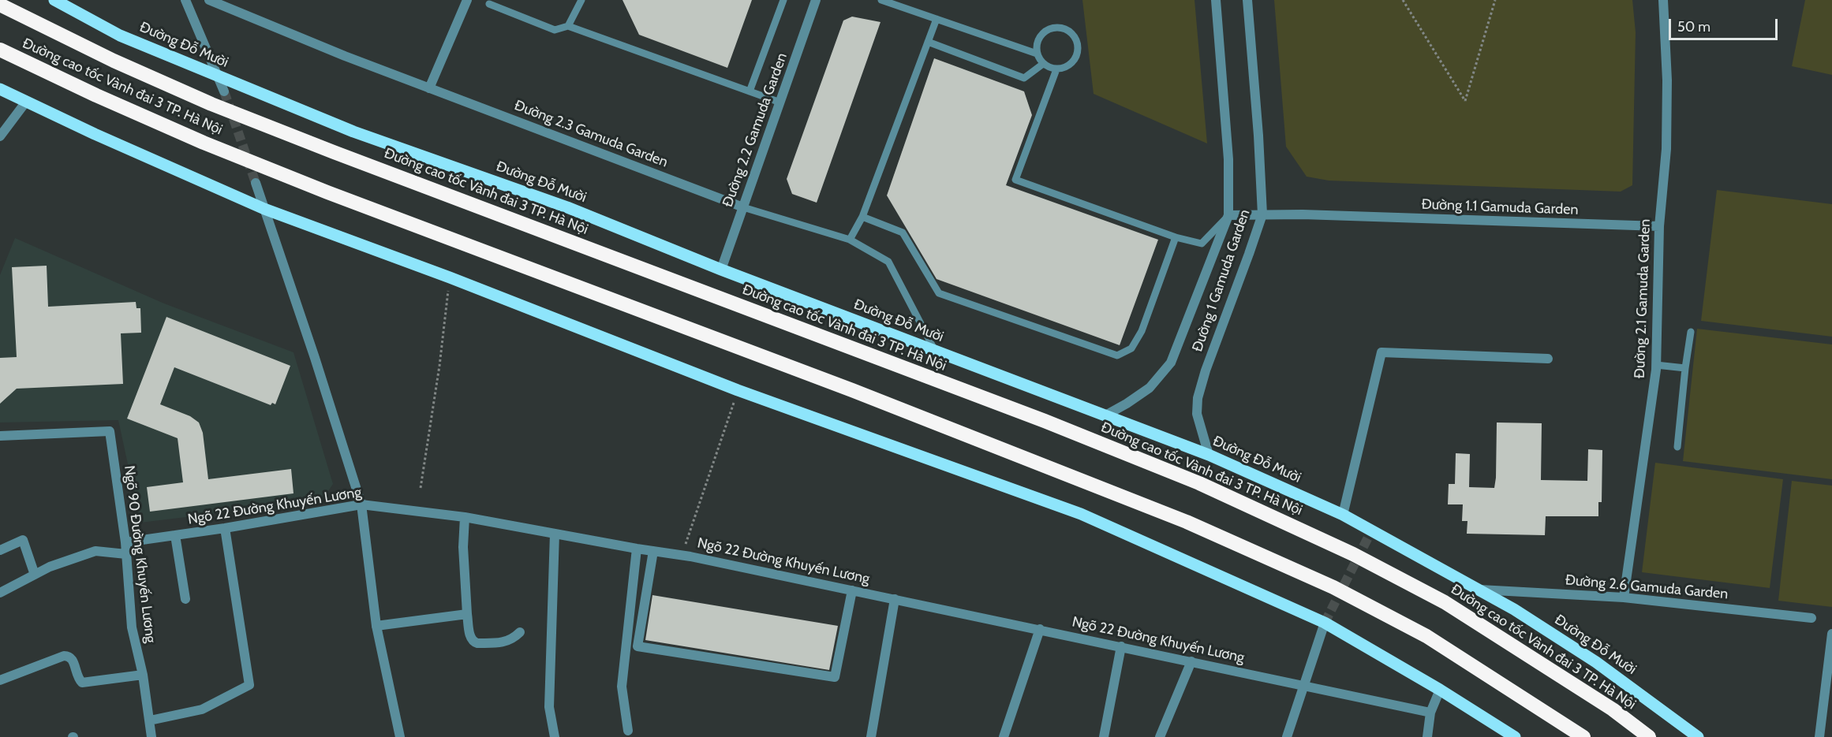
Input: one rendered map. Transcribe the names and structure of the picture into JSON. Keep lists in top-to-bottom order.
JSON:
{
  "streets": {
    "highway": ["Đường cao tốc Vành đai 3 TP. Hà Nội"],
    "main road": ["Đường Đỗ Mười"],
    "street": [
      "Đường 2.2 Gamuda Garden",
      "Đường 2.3 Gamuda Garden",
      "Đường 1.1 Gamuda Garden",
      "Đường 1 Gamuda Garden",
      "Đường 2.1 Gamuda Garden",
      "Ngõ 22 Đường Khuyến Lương",
      "Ngõ 90 Đường Khuyến Lương",
      "Đường 2.6 Gamuda Garden"
    ]
  },
  "crossings": [
    ["Đường Đỗ Mười", "Đường 2.2 Gamuda Garden"],
    ["Đường Đỗ Mười", "Đường 1 Gamuda Garden"],
    ["Đường Đỗ Mười", "Đường 2.6 Gamuda Garden"],
    ["Đường 2.2 Gamuda Garden", "Đường 2.3 Gamuda Garden"],
    ["Đường 1.1 Gamuda Garden", "Đường 1 Gamuda Garden"],
    ["Đường 1.1 Gamuda Garden", "Đường 2.1 Gamuda Garden"],
    ["Đường 2.1 Gamuda Garden", "Đường 2.6 Gamuda Garden"],
    ["Ngõ 22 Đường Khuyến Lương", "Ngõ 90 Đường Khuyến Lương"]
  ],
  "scale_bar": "50 m"
}
